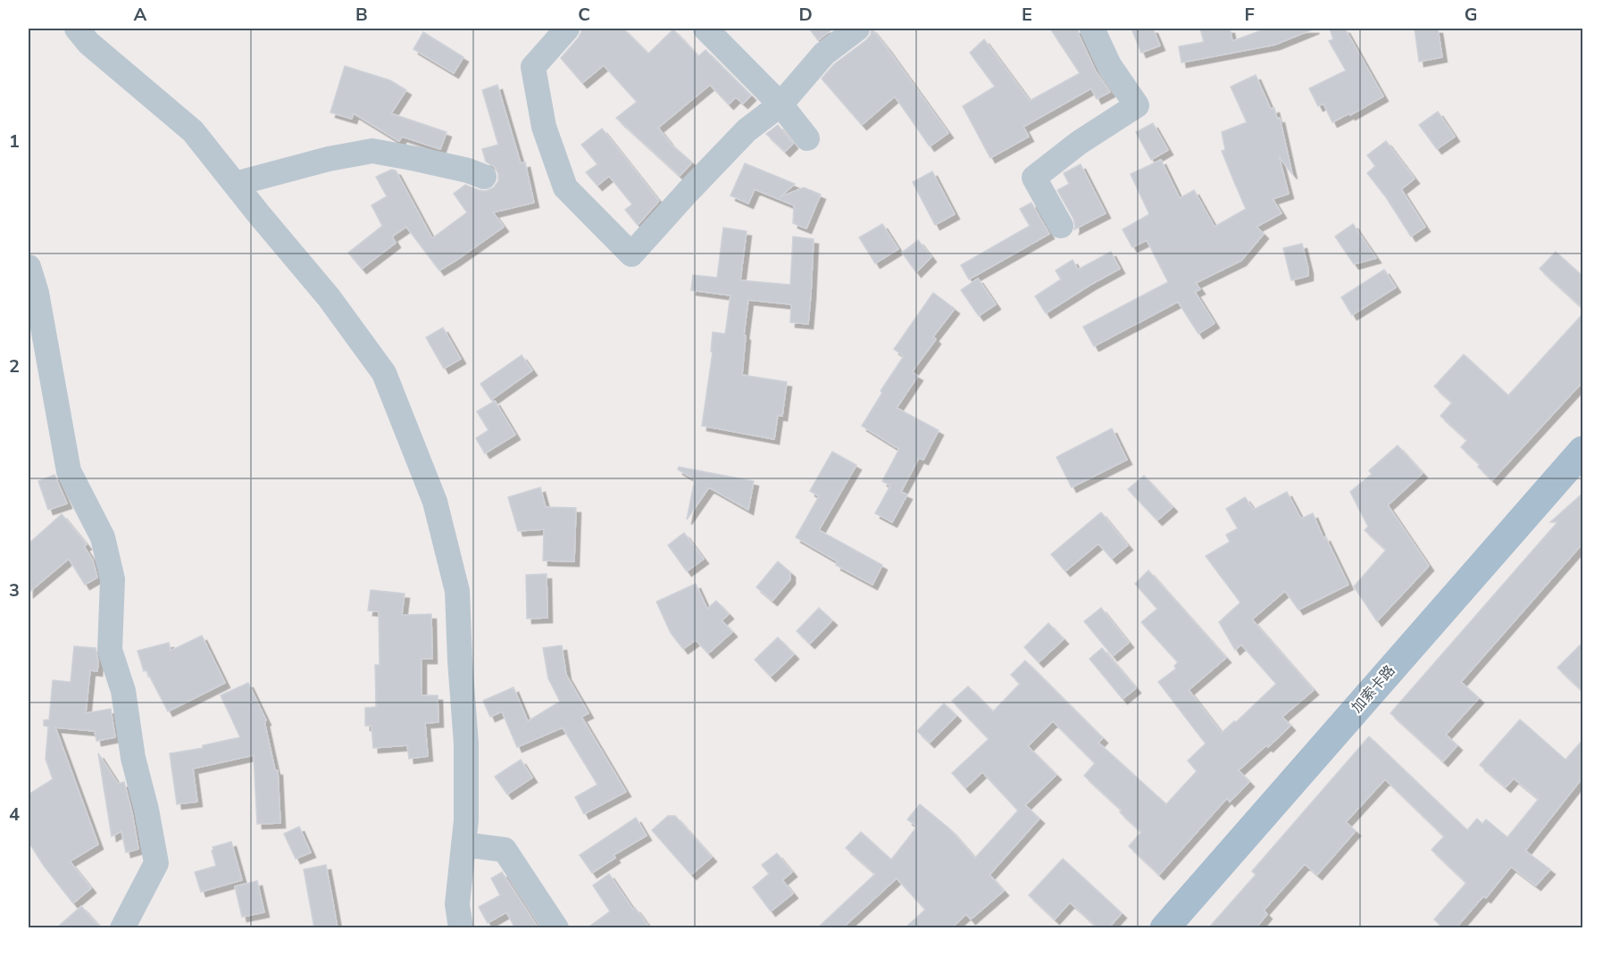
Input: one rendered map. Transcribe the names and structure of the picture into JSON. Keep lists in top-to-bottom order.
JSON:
{
  "streets": {
    "main road": ["加索卡路"]
  },
  "grid": {
    "columns": [
      "A",
      "B",
      "C",
      "D",
      "E",
      "F",
      "G"
    ],
    "rows": [
      "1",
      "2",
      "3",
      "4"
    ]
  }
}
